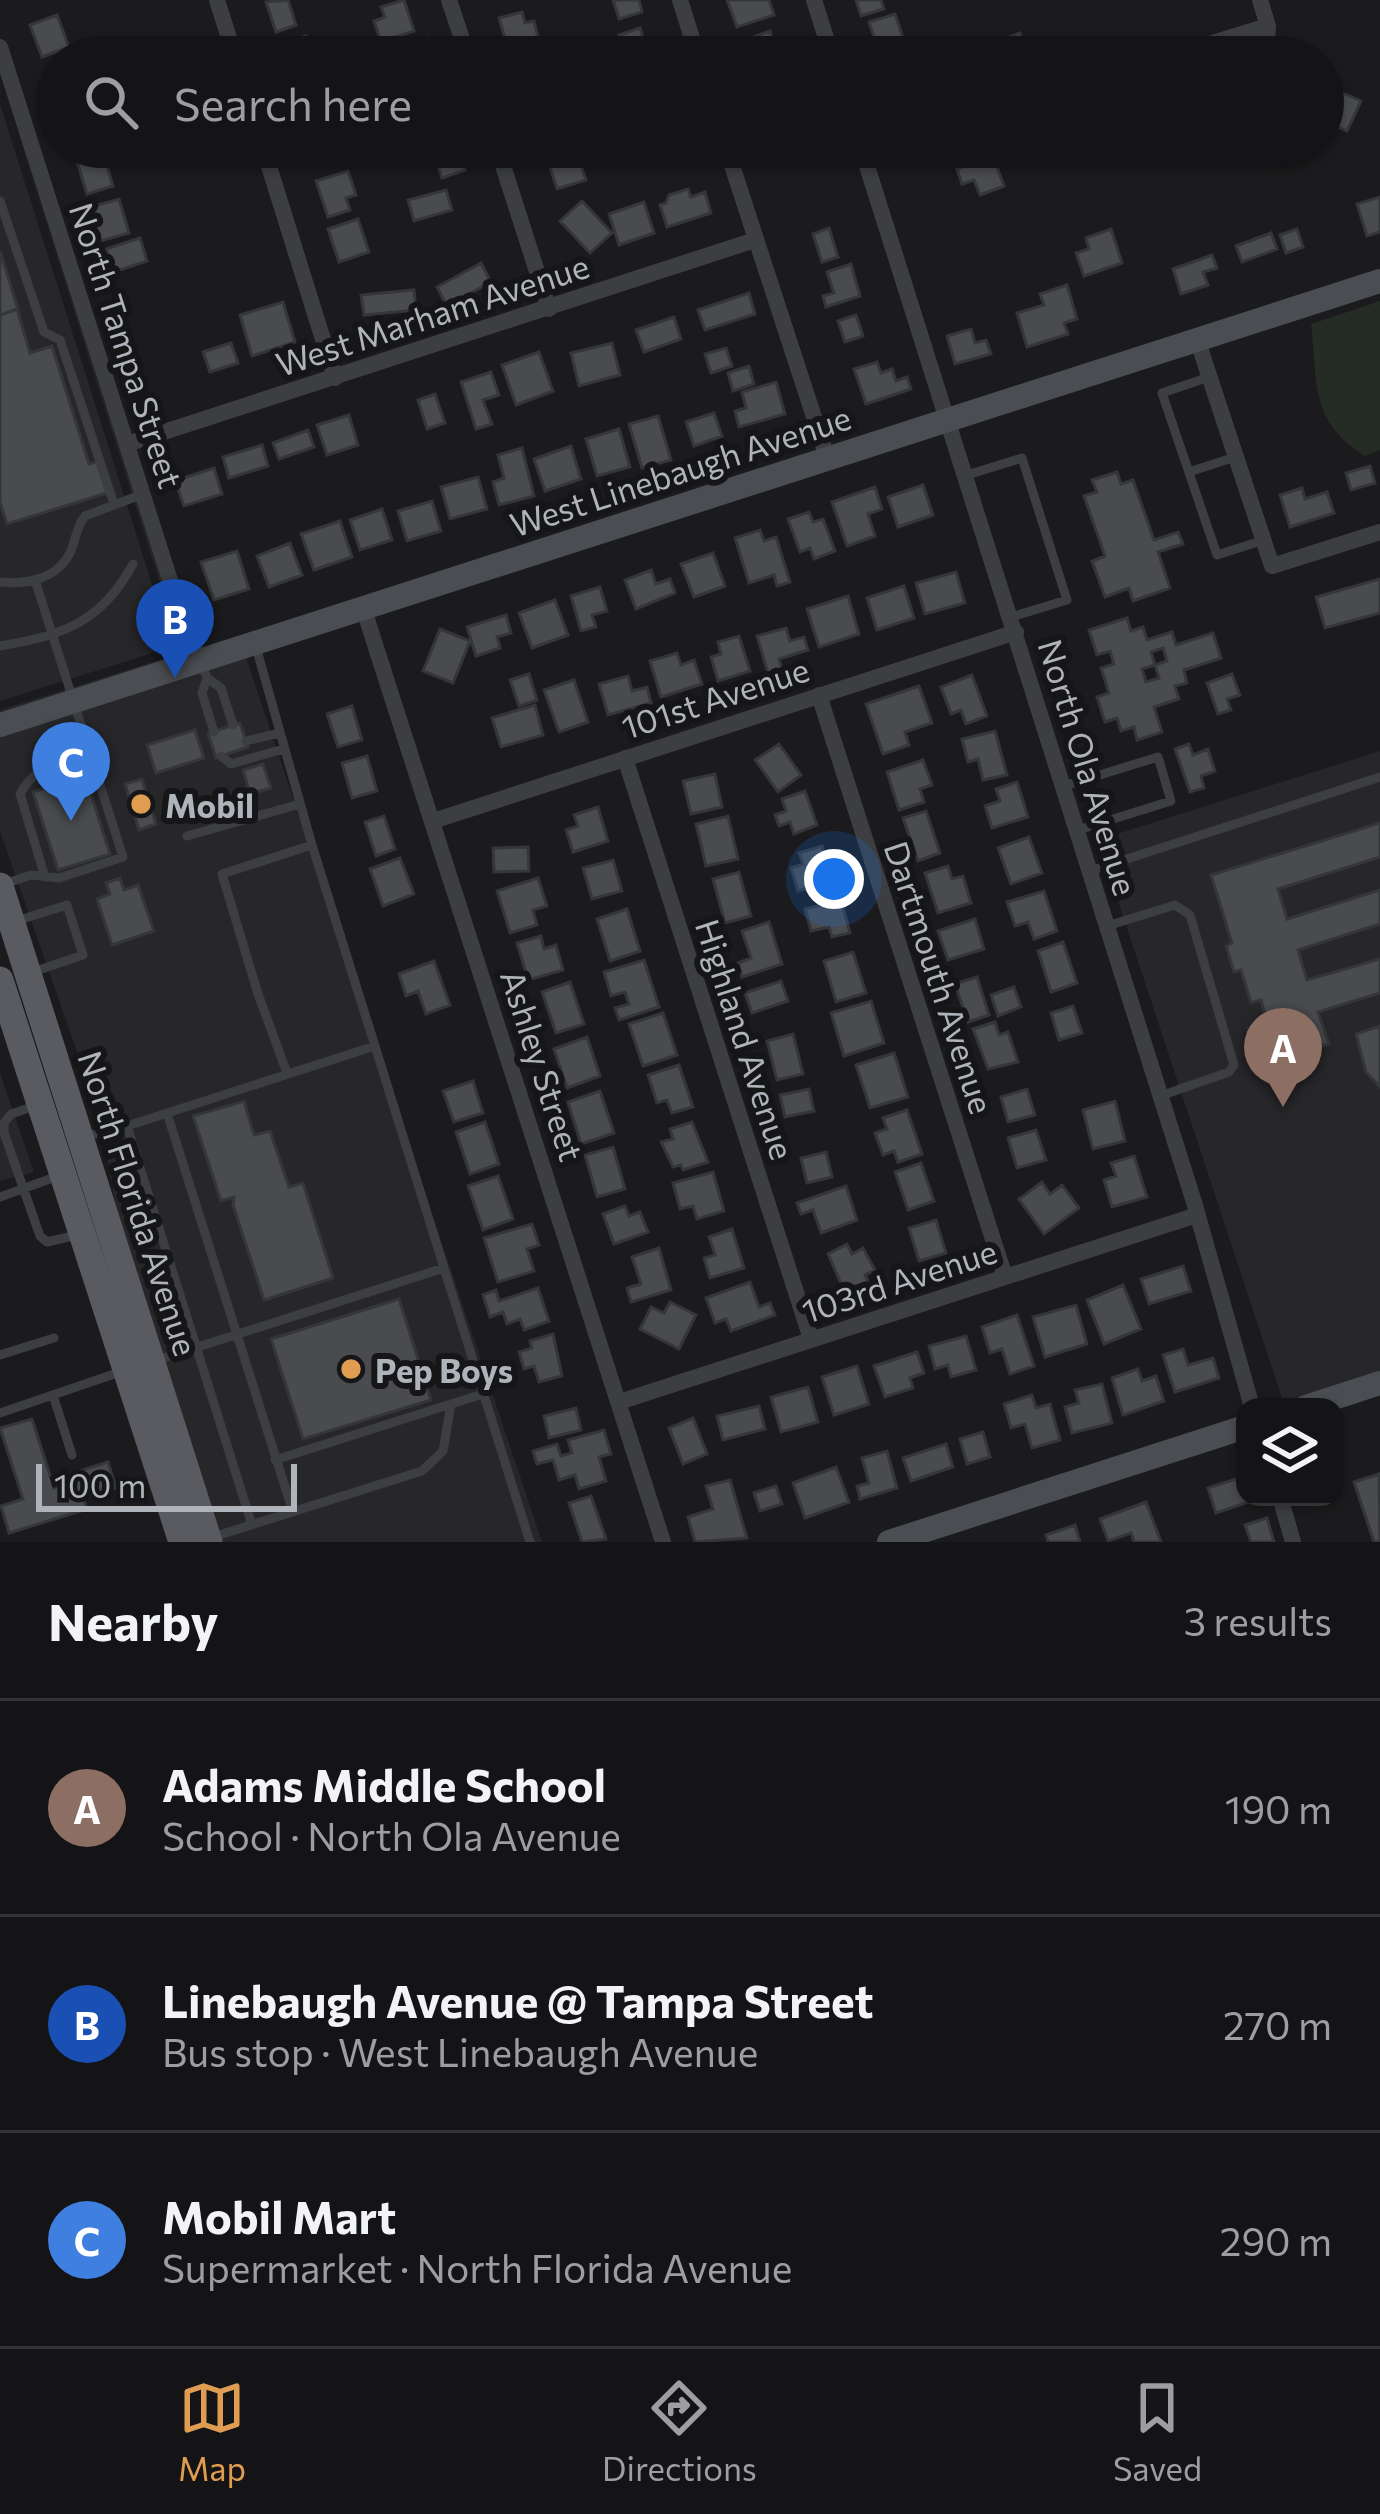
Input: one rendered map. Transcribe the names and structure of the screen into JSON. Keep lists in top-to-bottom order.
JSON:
{
  "streets": {
    "main road": ["North Florida Avenue"],
    "street": [
      "West Marham Avenue",
      "North Tampa Street",
      "West Linebaugh Avenue",
      "101st Avenue",
      "North Ola Avenue",
      "Dartmouth Avenue",
      "Highland Avenue",
      "Ashley Street",
      "103rd Avenue"
    ]
  },
  "crossings": [
    ["West Marham Avenue", "North Tampa Street"],
    ["North Tampa Street", "West Linebaugh Avenue"],
    ["West Linebaugh Avenue", "North Ola Avenue"],
    ["West Linebaugh Avenue", "Ashley Street"],
    ["101st Avenue", "North Ola Avenue"],
    ["101st Avenue", "Dartmouth Avenue"],
    ["101st Avenue", "Highland Avenue"],
    ["101st Avenue", "Ashley Street"],
    ["North Ola Avenue", "103rd Avenue"],
    ["Dartmouth Avenue", "103rd Avenue"],
    ["Highland Avenue", "103rd Avenue"],
    ["Ashley Street", "103rd Avenue"]
  ],
  "places": ["Mobil", "Pep Boys"],
  "scale_bar": "100 m",
  "page": {
    "search": "Search here",
    "pins": ["B", "C", "A"],
    "scale": "100 m",
    "heading": ["Nearby", "3 results"],
    "list": [
      {
        "mark": "A",
        "name": "Adams Middle School",
        "note": "School · North Ola Avenue",
        "value": "190 m"
      },
      {
        "mark": "B",
        "name": "Linebaugh Avenue @ Tampa Street",
        "note": "Bus stop · West Linebaugh Avenue",
        "value": "270 m"
      },
      {
        "mark": "C",
        "name": "Mobil Mart",
        "note": "Supermarket · North Florida Avenue",
        "value": "290 m"
      }
    ],
    "nav": ["Map", "Directions", "Saved"]
  }
}
